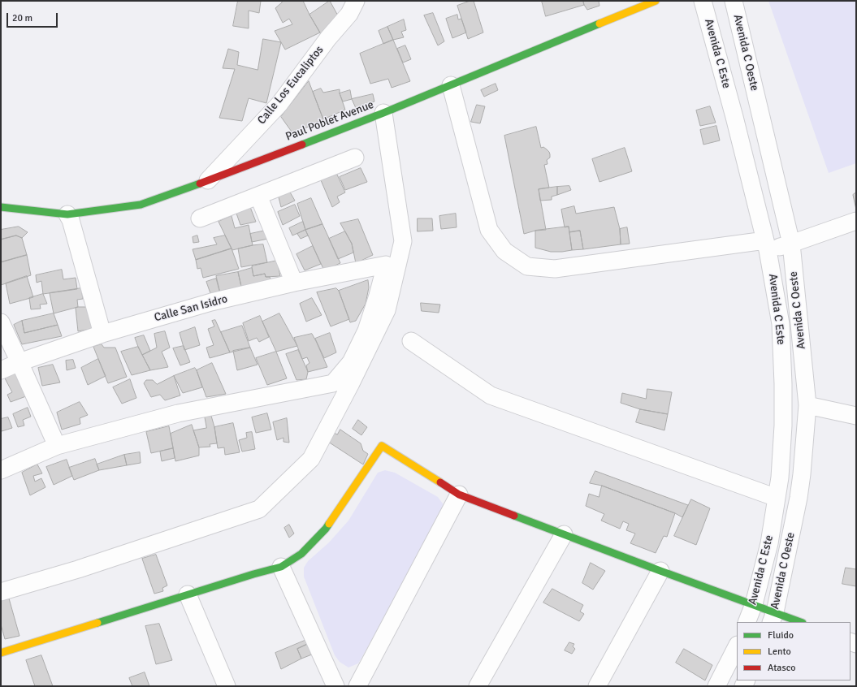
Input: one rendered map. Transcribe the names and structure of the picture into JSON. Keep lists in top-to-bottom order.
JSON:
{
  "streets": {
    "street": [
      "Avenida C Oeste",
      "Avenida C Este",
      "Calle Los Eucaliptos",
      "Paul Poblet Avenue",
      "Calle San Isidro"
    ]
  },
  "crossings": [
    ["Calle Los Eucaliptos", "Paul Poblet Avenue"]
  ],
  "legend": ["Fluido", "Lento", "Atasco"],
  "scale_bar": "20 m"
}
